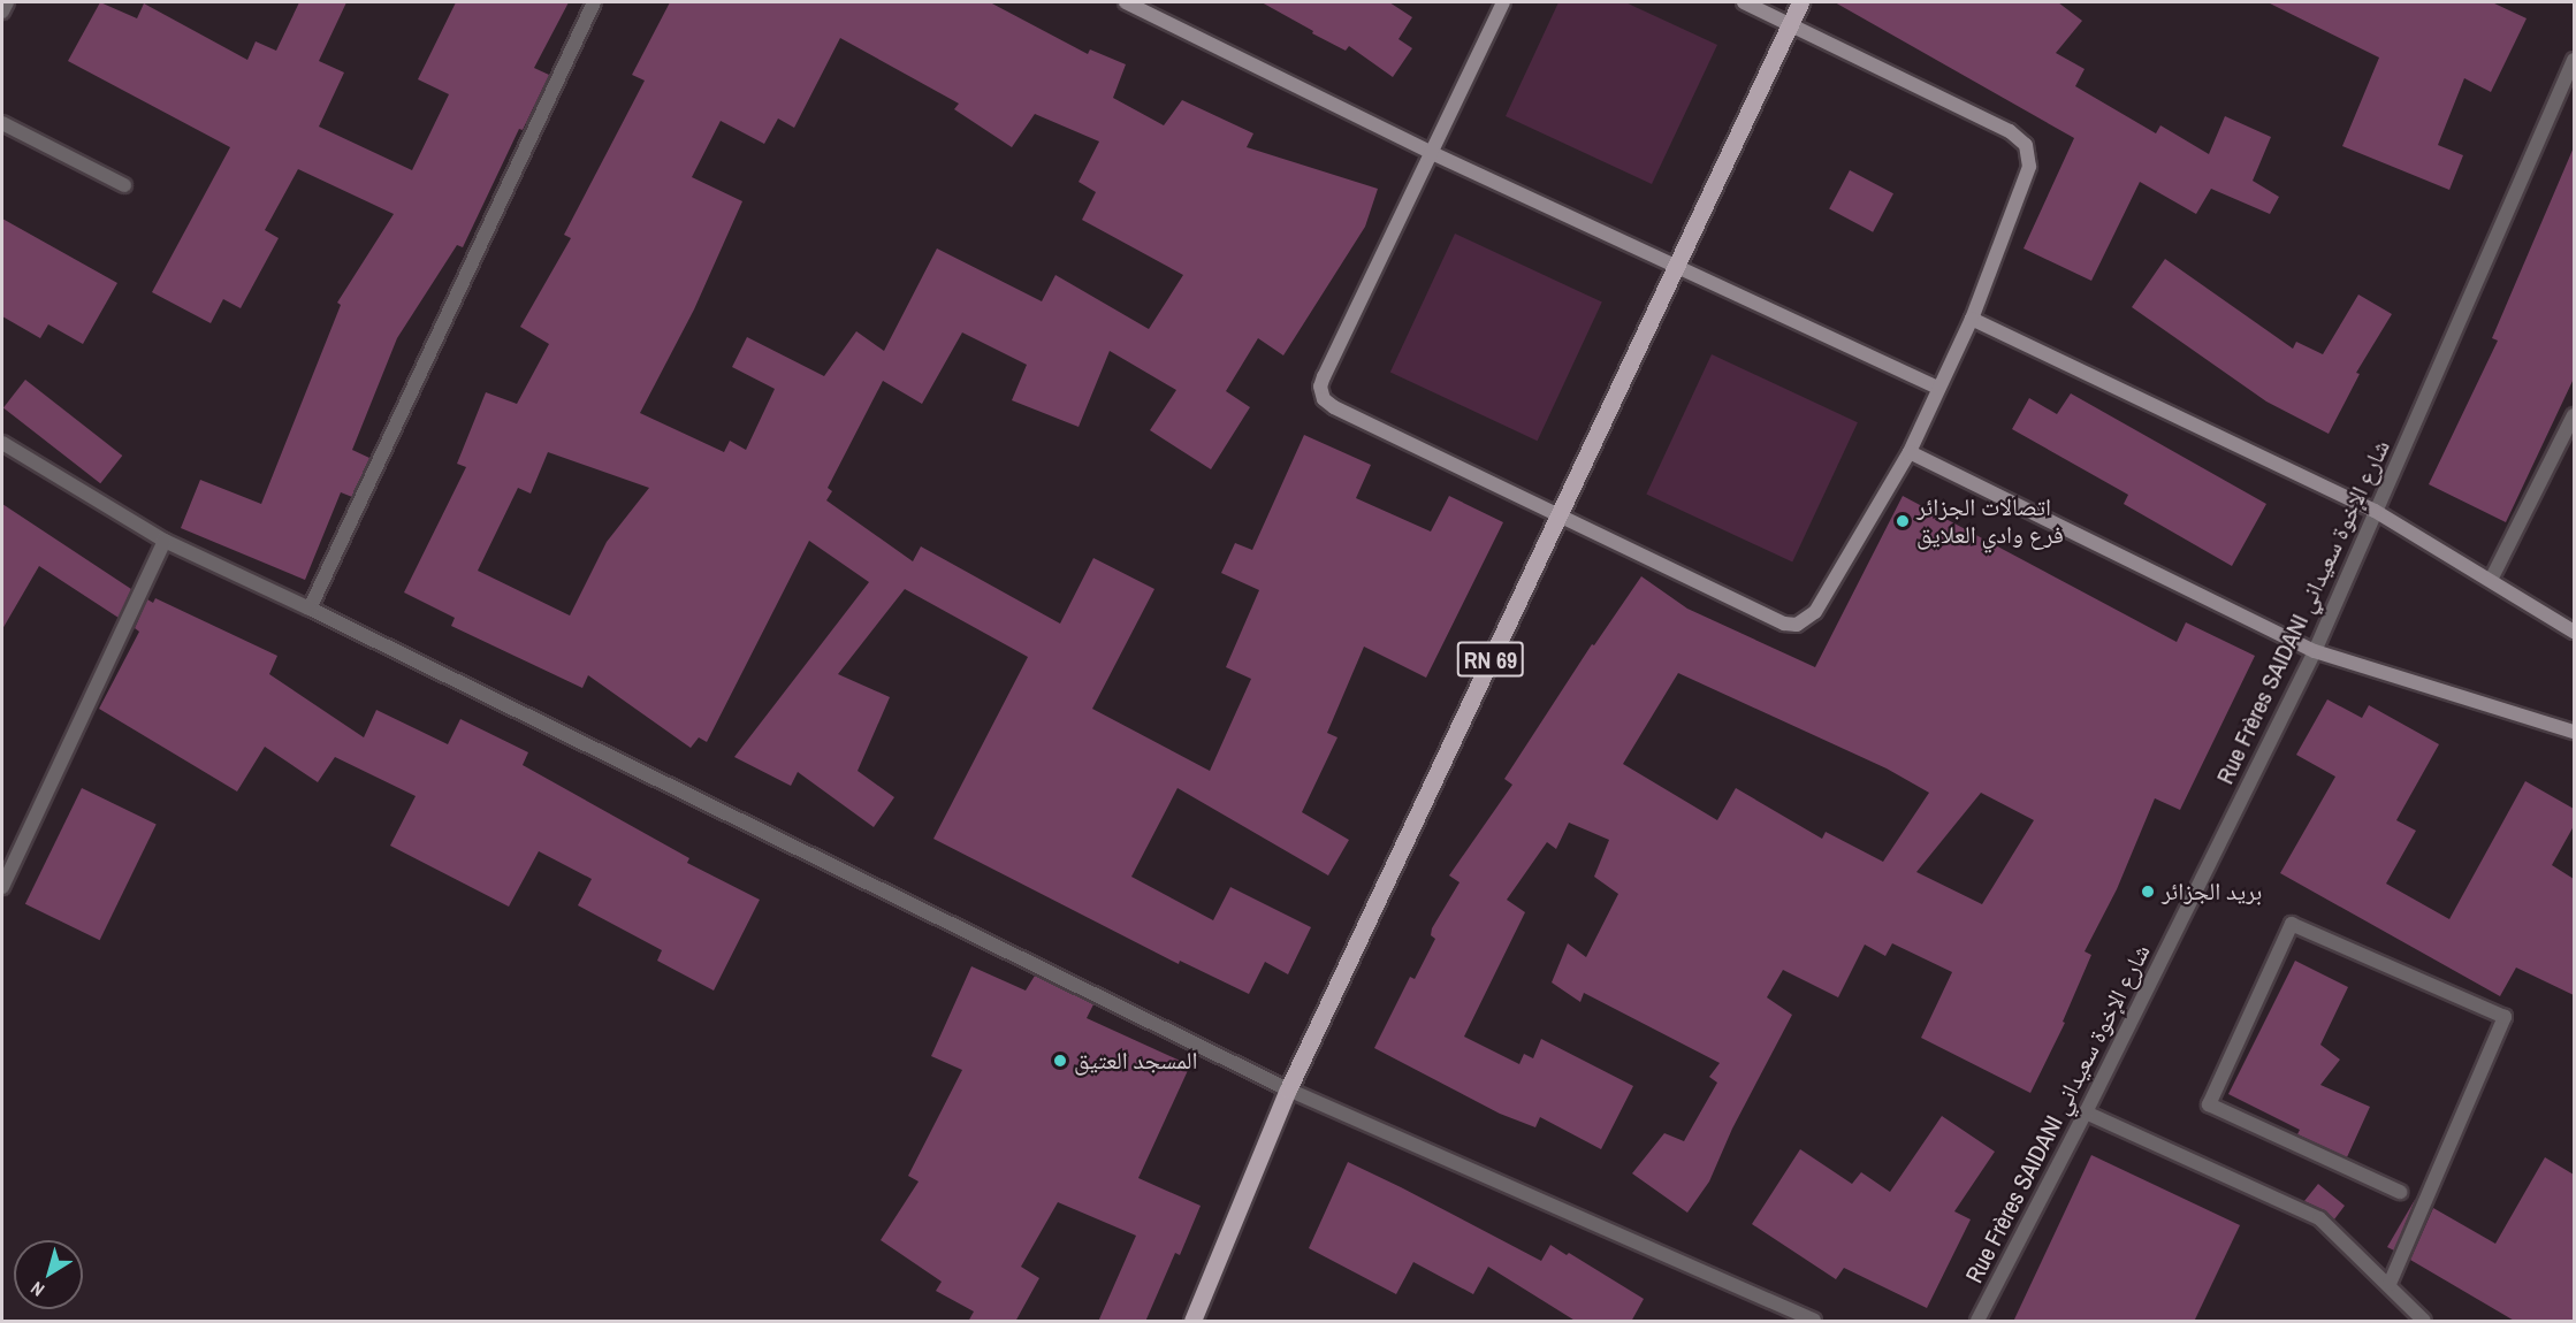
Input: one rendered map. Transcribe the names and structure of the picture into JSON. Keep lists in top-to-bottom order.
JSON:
{
  "streets": {
    "main road": ["RN 69"],
    "street": ["Rue Frères SAIDANI شارع الإخوة سعيداني"]
  },
  "places": ["اتصالات الجزائر فرع وادي العلايق", "بريد الجزائر", "المسجد العتيق"],
  "north": "bottom left"
}
